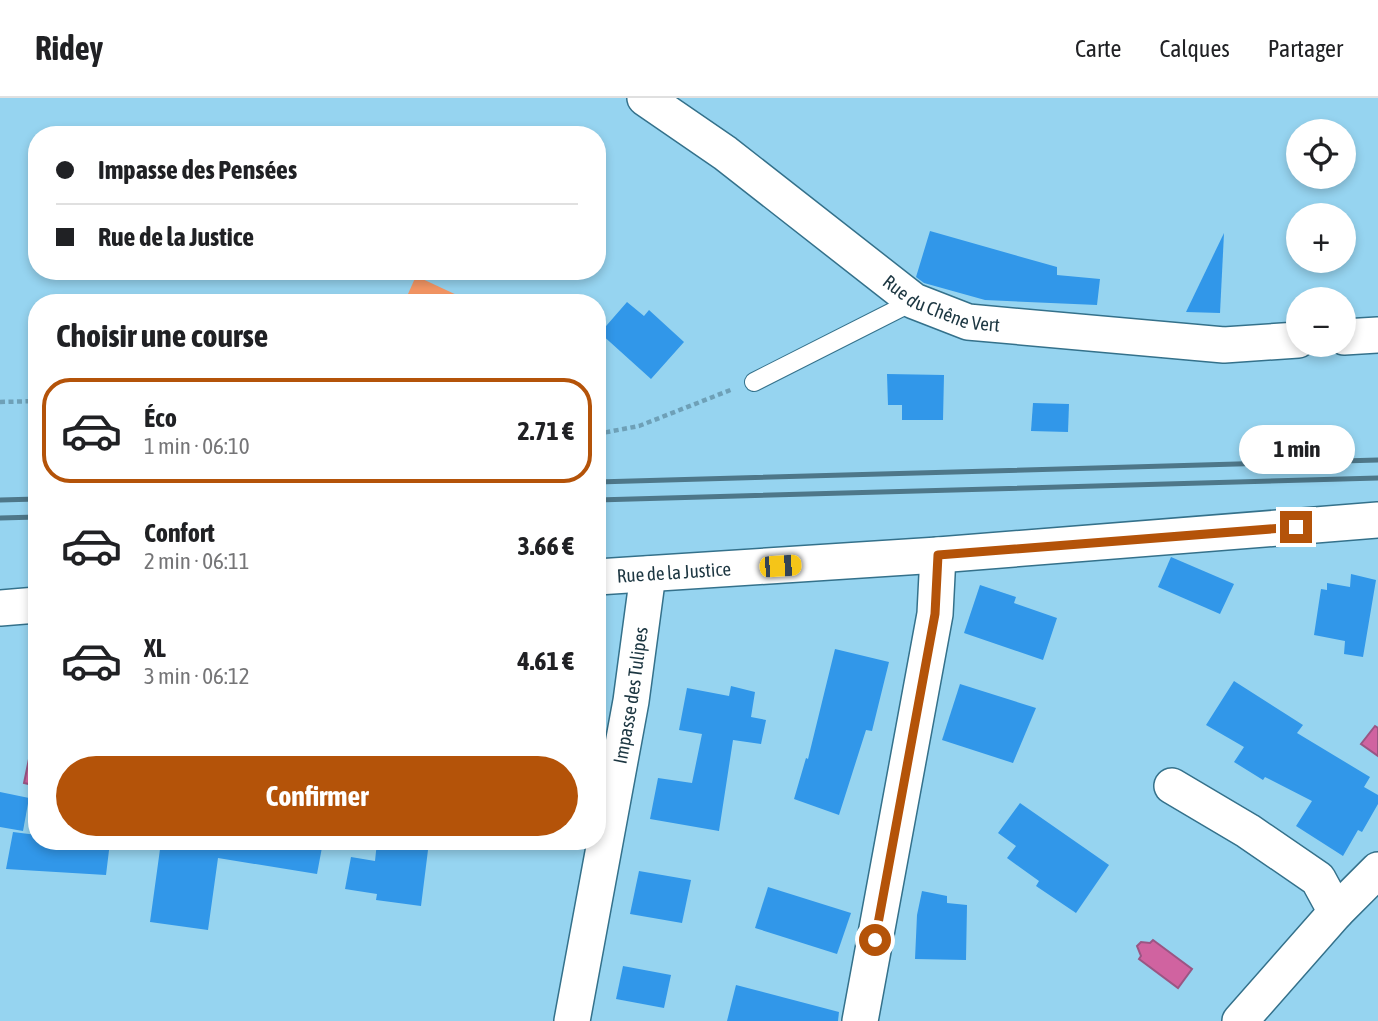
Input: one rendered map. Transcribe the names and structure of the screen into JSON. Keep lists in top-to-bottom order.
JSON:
{
  "streets": {
    "street": ["Rue du Chêne Vert", "Rue de la Justice", "Impasse des Tulipes"]
  },
  "crossings": [
    ["Rue de la Justice", "Impasse des Tulipes"]
  ],
  "page": {
    "header": "Ridey",
    "nav": ["Carte", "Calques", "Partager"],
    "map_buttons": ["+", "−"],
    "banner": ["Impasse des Pensées", "Rue de la Justice"],
    "heading": "Choisir une course",
    "list": [
      {
        "name": "Éco",
        "note": "1 min · 06:10",
        "value": "2.71 €"
      },
      {
        "name": "Confort",
        "note": "2 min · 06:11",
        "value": "3.66 €"
      },
      {
        "name": "XL",
        "note": "3 min · 06:12",
        "value": "4.61 €"
      }
    ],
    "bubble": "1 min",
    "buttons": "Confirmer"
  }
}
